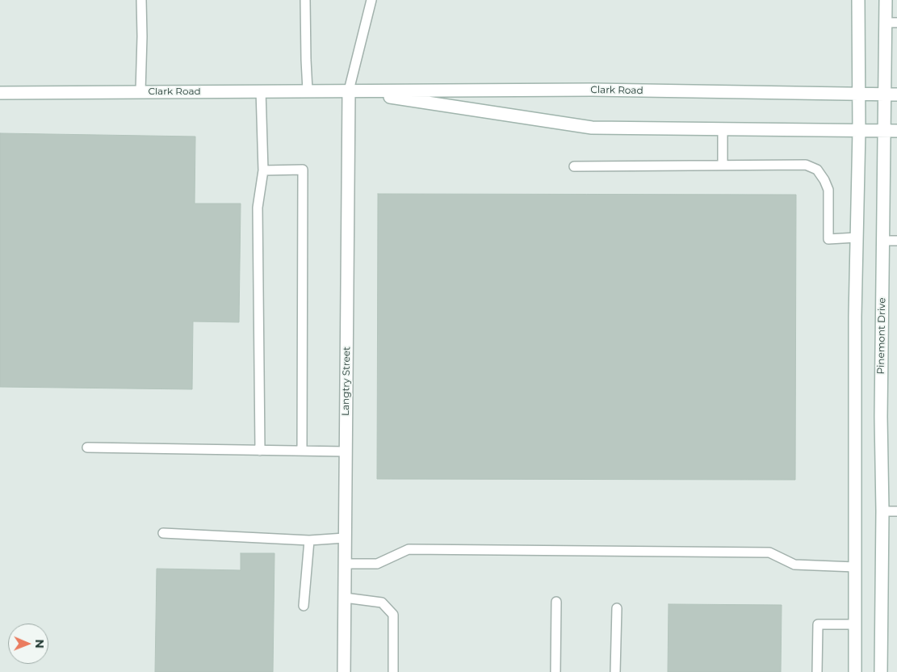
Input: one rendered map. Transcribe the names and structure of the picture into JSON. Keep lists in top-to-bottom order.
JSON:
{
  "streets": {
    "street": ["Clark Road", "Pinemont Drive", "Langtry Street"]
  },
  "crossings": [
    ["Clark Road", "Pinemont Drive"],
    ["Clark Road", "Langtry Street"]
  ],
  "north": "right"
}
